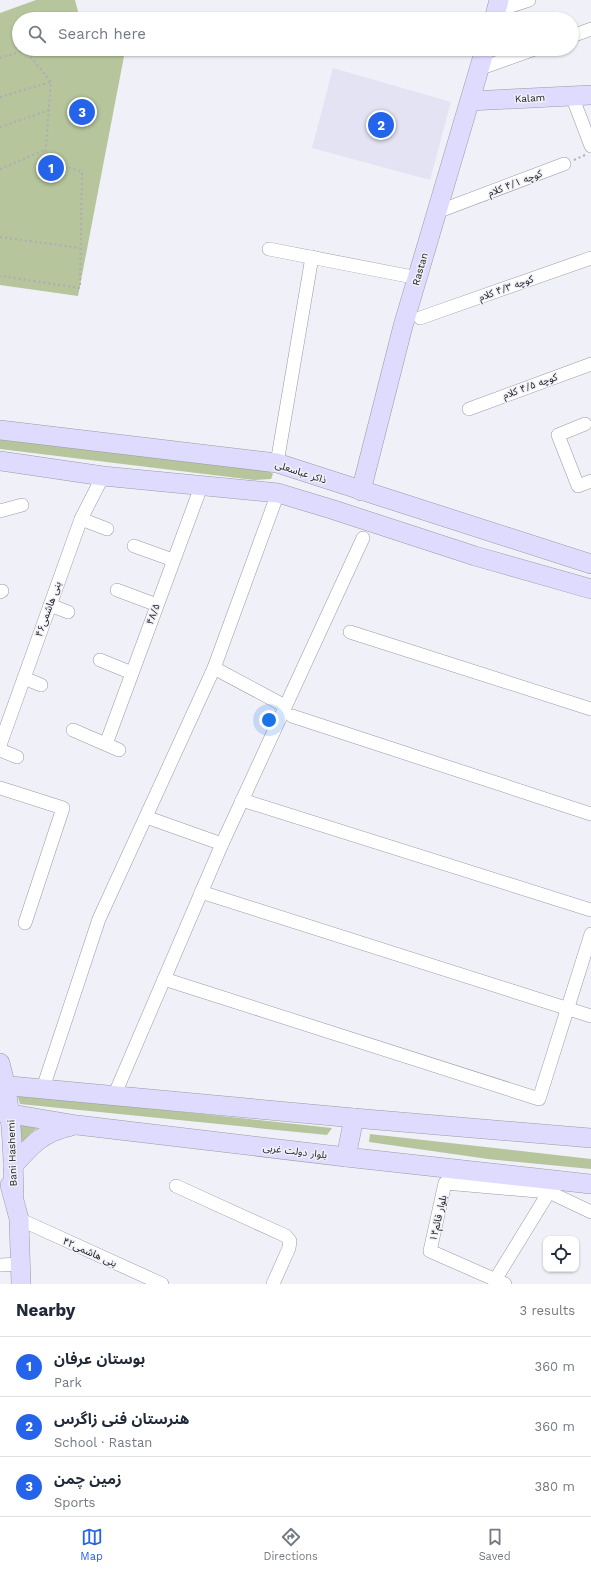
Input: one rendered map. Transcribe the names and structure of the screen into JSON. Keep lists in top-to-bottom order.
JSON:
{
  "streets": {
    "street": [
      "Kalam",
      "کوچه ۴/۱ کلام",
      "Rastan",
      "کوچه ۴/۳ کلام",
      "کوچه ۴/۵ کلام",
      "ذاکر عباسعلی",
      "بنی هاشمی۴۶",
      "۴۸/۵",
      "بلوار دولت غربی",
      "Bani Hashemi",
      "بلوار قائم۱۴",
      "بنی هاشمی۴۲"
    ]
  },
  "crossings": [
    ["Kalam", "Rastan"],
    ["کوچه ۴/۱ کلام", "Rastan"],
    ["Rastan", "ذاکر عباسعلی"],
    ["بلوار دولت غربی", "Bani Hashemi"],
    ["Bani Hashemi", "بنی هاشمی۴۲"]
  ],
  "page": {
    "search": "Search here",
    "pins": ["3", "2", "1"],
    "heading": ["Nearby", "3 results"],
    "list": [
      {
        "mark": "1",
        "name": "بوستان عرفان",
        "note": "Park",
        "value": "360 m"
      },
      {
        "mark": "2",
        "name": "هنرستان فنی زاگرس",
        "note": "School · Rastan",
        "value": "360 m"
      },
      {
        "mark": "3",
        "name": "زمین چمن",
        "note": "Sports",
        "value": "380 m"
      }
    ],
    "nav": ["Map", "Directions", "Saved"]
  }
}
